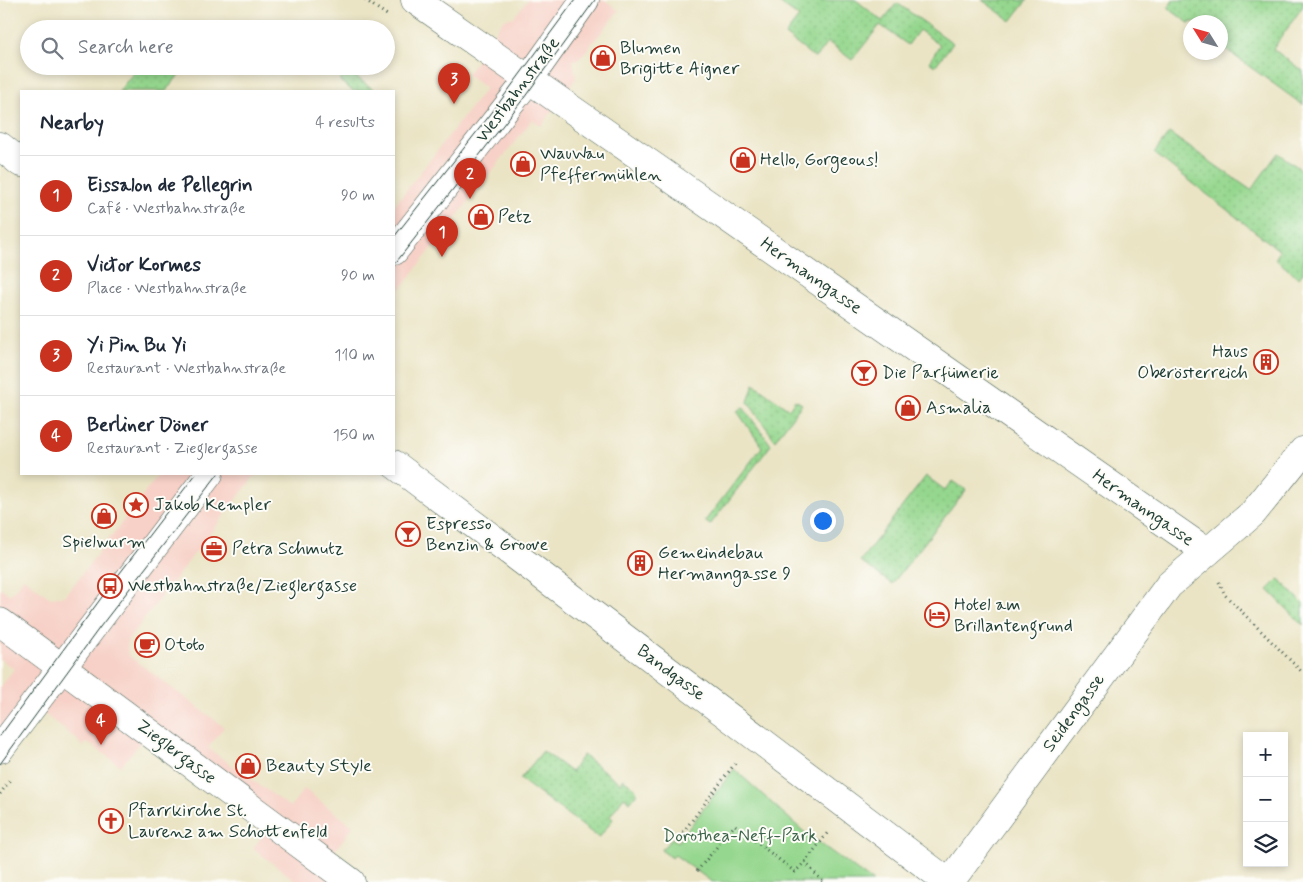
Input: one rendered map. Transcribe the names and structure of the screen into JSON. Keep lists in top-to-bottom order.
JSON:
{
  "streets": {
    "street": [
      "Westbahnstraße",
      "Hermanngasse",
      "Bandgasse",
      "Seidengasse",
      "Zieglergasse"
    ]
  },
  "crossings": [
    ["Westbahnstraße", "Hermanngasse"],
    ["Hermanngasse", "Seidengasse"],
    ["Bandgasse", "Seidengasse"]
  ],
  "parks": ["Dorothea-Neff-Park"],
  "places": {
    "shop": [
      "Blumen Brigitte Aigner",
      "Hello, Gorgeous!",
      "WauWau Pfeffermühlen",
      "Petz",
      "Asmalia",
      "Spielwurm",
      "Beauty Style"
    ],
    "building": ["Haus Oberösterreich", "Gemeindebau Hermanngasse 9"],
    "bar": ["Die Parfümerie", "Espresso Benzin & Groove"],
    "place": ["Jakob Kempler"],
    "office": ["Petra Schmutz"],
    "bus stop": ["Westbahnstraße/Zieglergasse"],
    "hotel": ["Hotel am Brillantengrund"],
    "cafe": ["Ototo"],
    "church": ["Pfarrkirche St. Laurenz am Schottenfeld"]
  },
  "north": "top left",
  "page": {
    "search": "Search here",
    "pins": [
      "3",
      "2",
      "1",
      "4"
    ],
    "heading": ["Nearby", "4 results"],
    "list": [
      {
        "mark": "1",
        "name": "Eissalon de Pellegrin",
        "note": "Café · Westbahnstraße",
        "value": "90 m"
      },
      {
        "mark": "2",
        "name": "Victor Kormes",
        "note": "Place · Westbahnstraße",
        "value": "90 m"
      },
      {
        "mark": "3",
        "name": "Yi Pin Bu Yi",
        "note": "Restaurant · Westbahnstraße",
        "value": "110 m"
      },
      {
        "mark": "4",
        "name": "Berliner Döner",
        "note": "Restaurant · Zieglergasse",
        "value": "150 m"
      }
    ],
    "map_buttons": ["+", "−"]
  }
}
